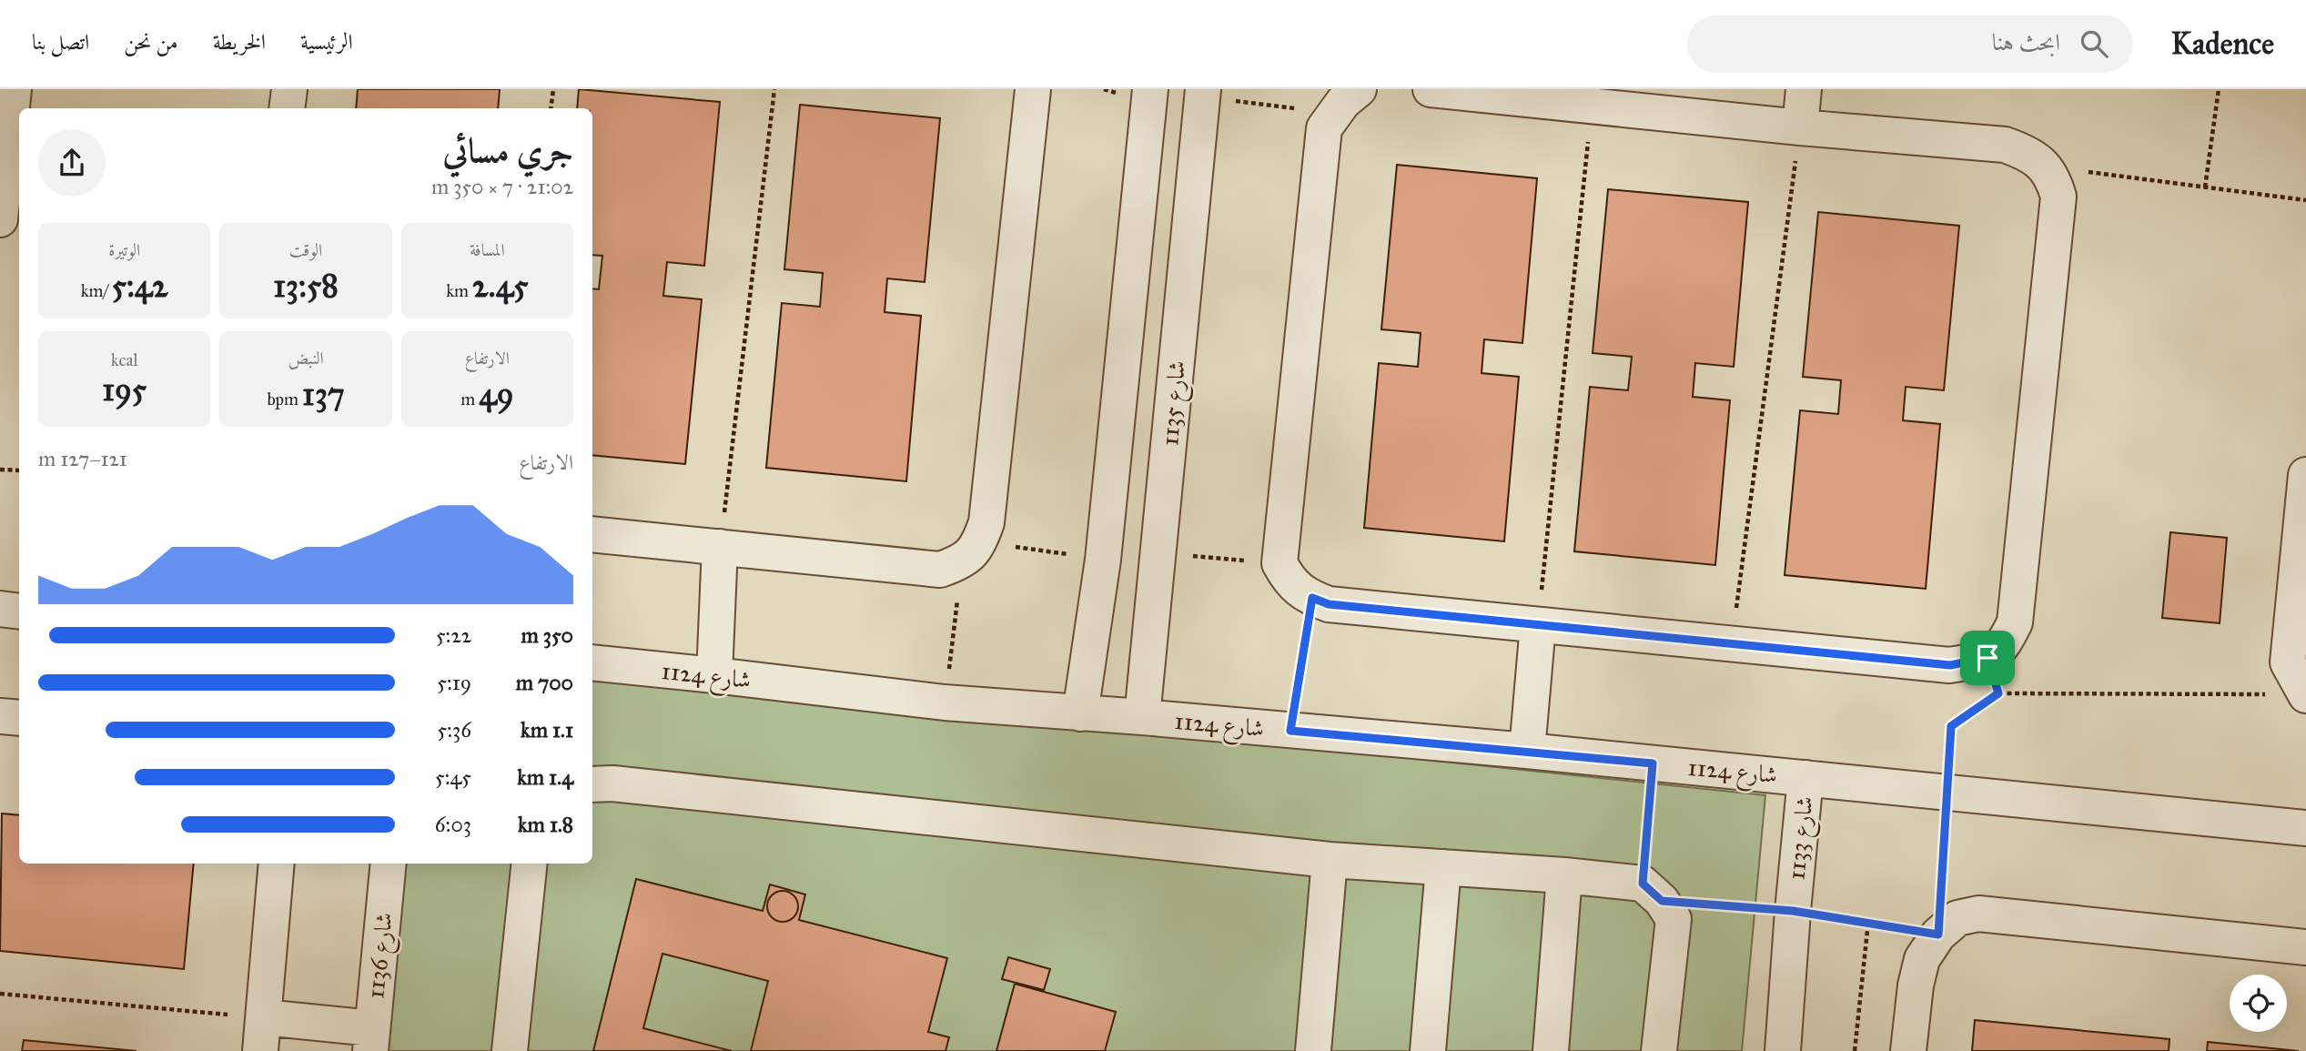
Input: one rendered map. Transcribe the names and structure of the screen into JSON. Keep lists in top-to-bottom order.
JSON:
{
  "streets": {
    "street": [
      "شارع 1135",
      "شارع 1124",
      "شارع 1133",
      "شارع 1136"
    ]
  },
  "crossings": [
    ["شارع 1135", "شارع 1124"],
    ["شارع 1124", "شارع 1133"]
  ],
  "page": {
    "header": "Kadence",
    "search": "ابحث هنا",
    "nav": [
      "الرئيسية",
      "الخريطة",
      "من نحن",
      "اتصل بنا"
    ],
    "heading": ["جري مسائي", "21:02 · 7 × 350 m"],
    "stats": [
      ["المسافة", "2.45 km"],
      ["الوقت", "13:58"],
      ["الوتيرة", "5:42 /km"],
      ["الارتفاع", "49 m"],
      ["النبض", "137 bpm"],
      ["kcal", "195"]
    ],
    "chart": ["الارتفاع", "121–127 m"],
    "list": [
      {
        "name": "350 m",
        "note": "5:22"
      },
      {
        "name": "700 m",
        "note": "5:19"
      },
      {
        "name": "1.1 km",
        "note": "5:36"
      },
      {
        "name": "1.4 km",
        "note": "5:45"
      },
      {
        "name": "1.8 km",
        "note": "6:03"
      }
    ]
  }
}
